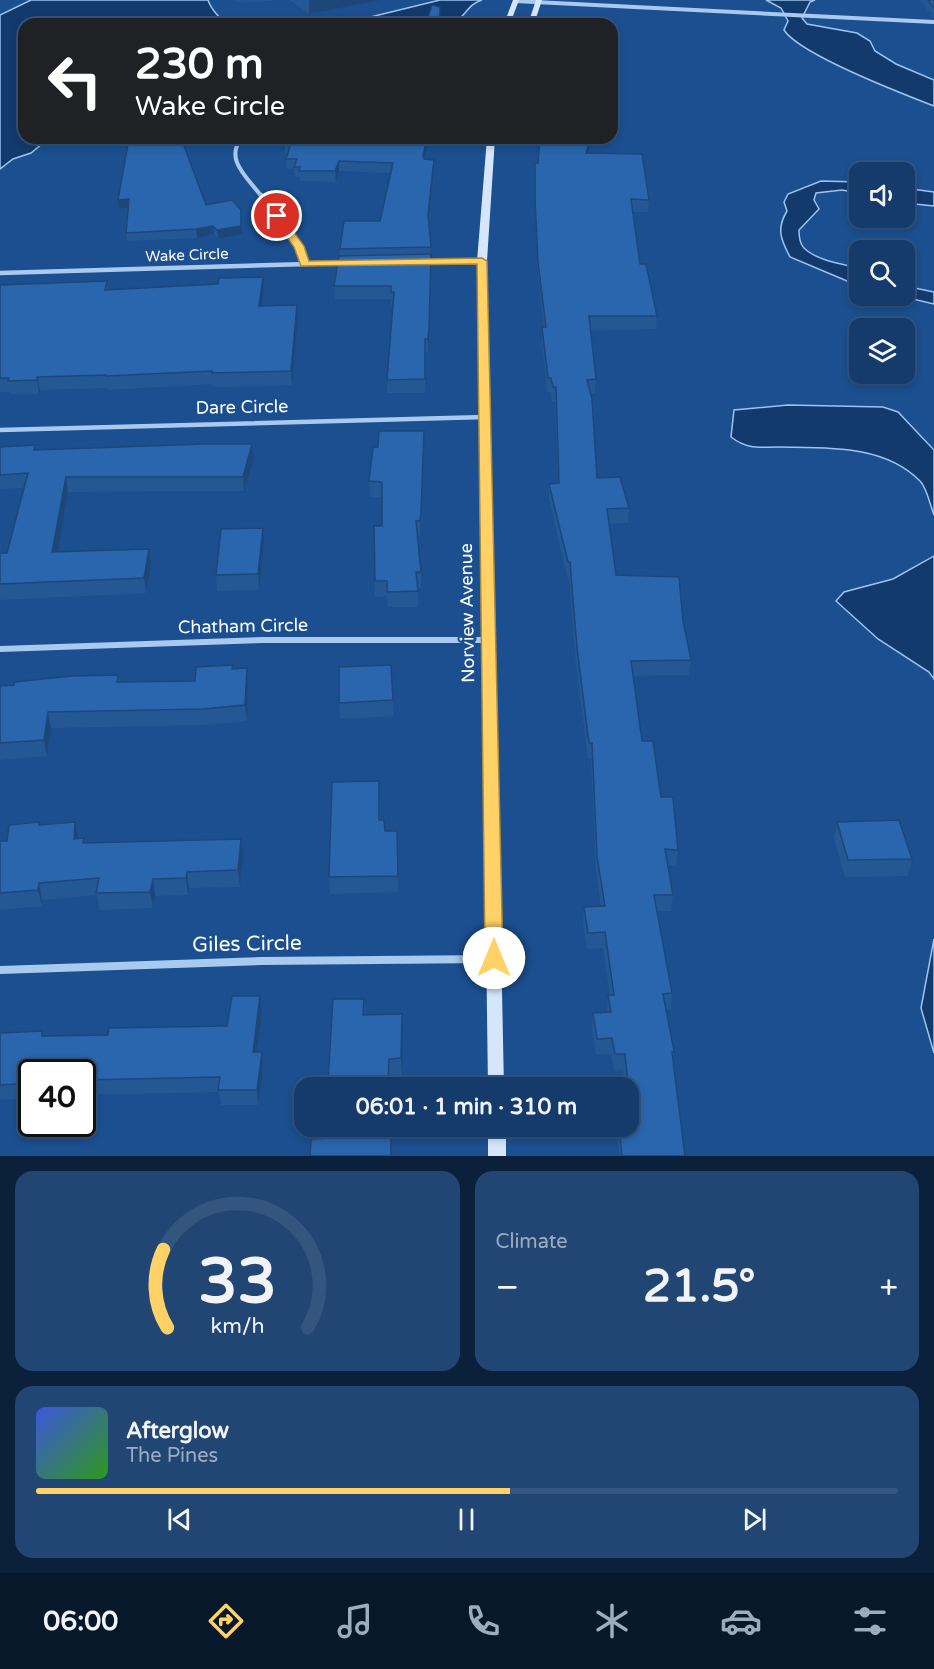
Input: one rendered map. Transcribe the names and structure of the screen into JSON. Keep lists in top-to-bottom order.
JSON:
{
  "streets": {
    "street": [
      "Wake Circle",
      "Dare Circle",
      "Norview Avenue",
      "Chatham Circle",
      "Giles Circle"
    ]
  },
  "crossings": [
    ["Dare Circle", "Norview Avenue"],
    ["Norview Avenue", "Chatham Circle"],
    ["Norview Avenue", "Giles Circle"]
  ],
  "page": {
    "turn": ["230 m", "Wake Circle"],
    "limit": "40",
    "trip": "06:01 · 1 min · 310 m",
    "tile": "Climate",
    "heat": ["−", "21.5°", "+"],
    "song": ["Afterglow", "The Pines"],
    "tabs": "06:00",
    "gauge": ["33", "km/h"]
  }
}
